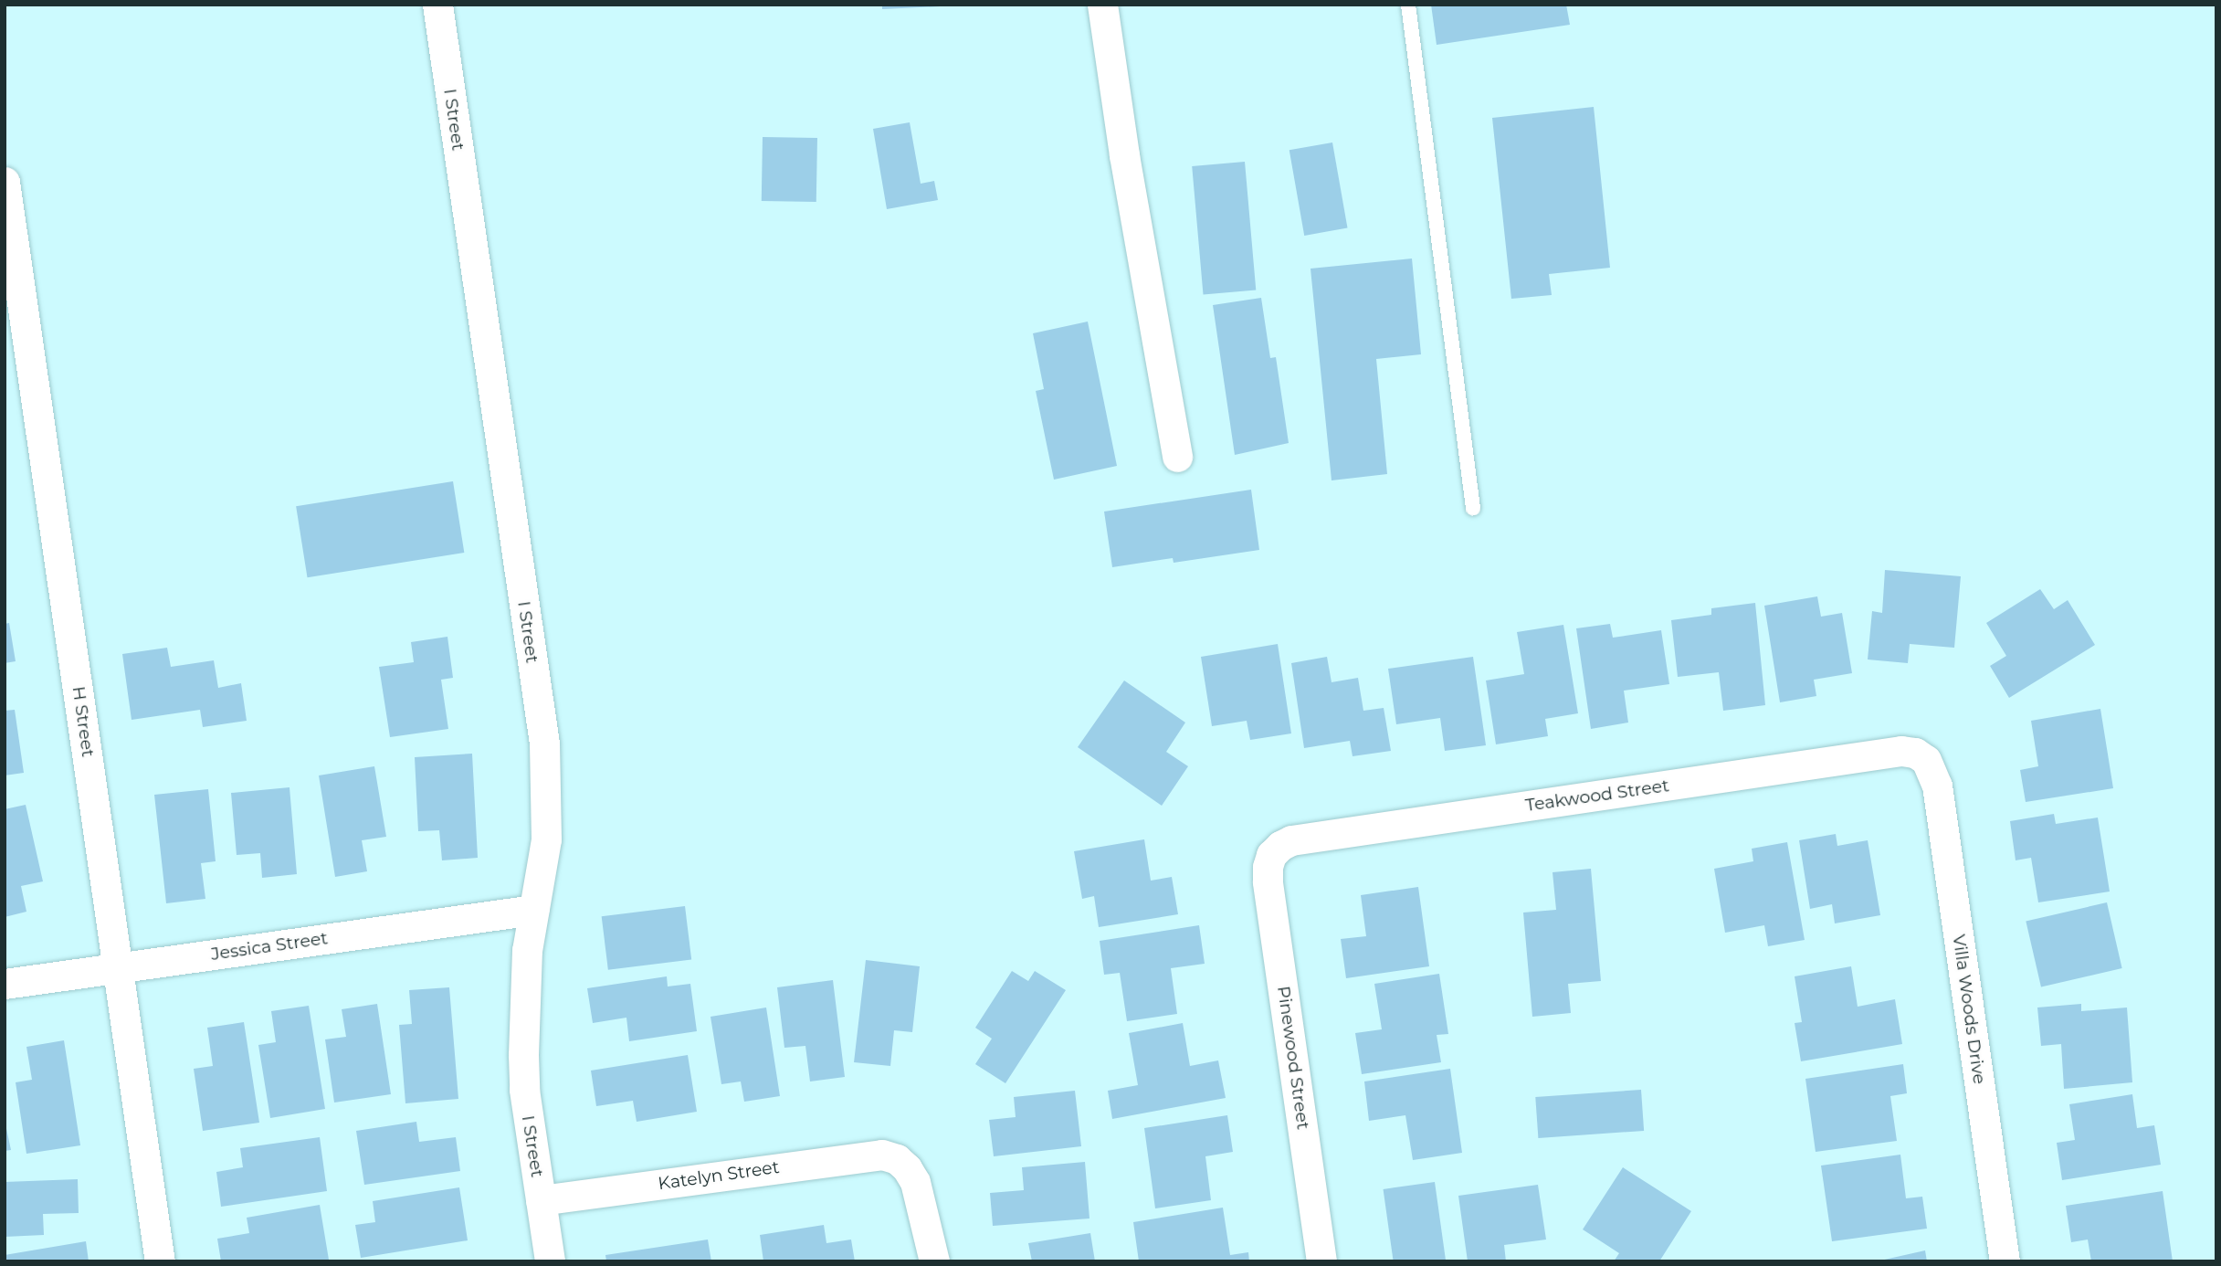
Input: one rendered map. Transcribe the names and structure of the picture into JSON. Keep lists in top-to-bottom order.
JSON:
{
  "streets": {
    "street": [
      "I Street",
      "H Street",
      "Teakwood Street",
      "Jessica Street",
      "Villa Woods Drive",
      "Pinewood Street",
      "Katelyn Street"
    ]
  },
  "crossings": [
    ["I Street", "Jessica Street"],
    ["I Street", "Katelyn Street"],
    ["H Street", "Jessica Street"],
    ["Teakwood Street", "Villa Woods Drive"],
    ["Teakwood Street", "Pinewood Street"]
  ]
}
